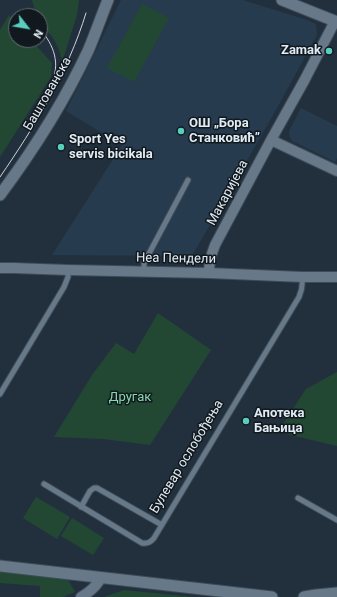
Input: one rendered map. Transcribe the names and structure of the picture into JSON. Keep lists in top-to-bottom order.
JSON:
{
  "streets": {
    "main road": ["Баштованска"],
    "street": ["Макаријева", "Неа Пендели"],
    "lane": ["Булевар ослобођења"]
  },
  "crossings": [
    ["Макаријева", "Неа Пендели"],
    ["Неа Пендели", "Булевар ослобођења"]
  ],
  "parks": ["Другак"],
  "places": [
    "Zamak",
    "ОШ „Бора Станковић”",
    "Sport Yes servis bicikala",
    "Апотека Бањица"
  ],
  "north": "bottom right"
}
